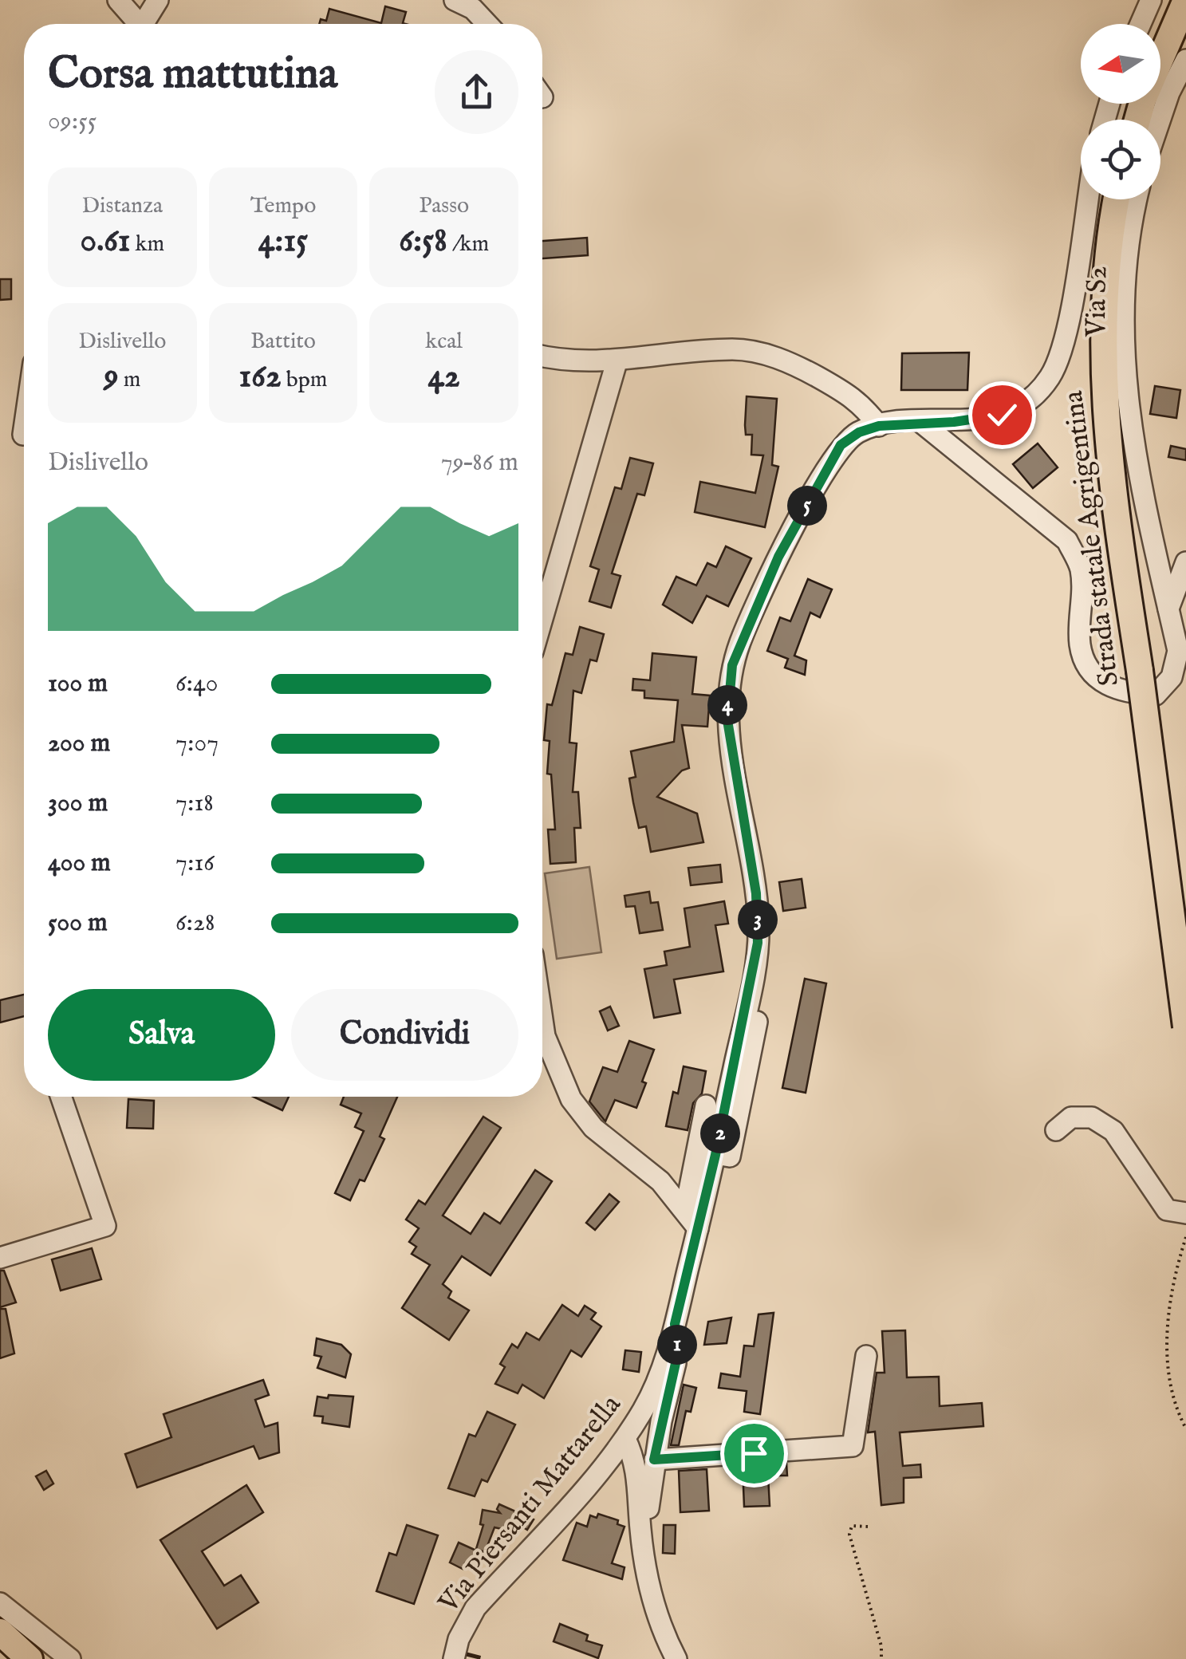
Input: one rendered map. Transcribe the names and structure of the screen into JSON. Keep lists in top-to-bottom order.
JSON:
{
  "streets": {
    "main road": ["Strada statale Agrigentina"],
    "street": ["Via S2", "Via Piersanti Mattarella"]
  },
  "crossings": [
    ["Via S2", "Via Piersanti Mattarella"]
  ],
  "north": "left",
  "page": {
    "heading": ["Corsa mattutina", "09:55"],
    "stats": [
      ["Distanza", "0.61 km"],
      ["Tempo", "4:15"],
      ["Passo", "6:58 /km"],
      ["Dislivello", "9 m"],
      ["Battito", "162 bpm"],
      ["kcal", "42"]
    ],
    "chart": ["Dislivello", "79–86 m"],
    "pins": [
      "5",
      "4",
      "3",
      "2",
      "1"
    ],
    "list": [
      {
        "name": "100 m",
        "note": "6:40"
      },
      {
        "name": "200 m",
        "note": "7:07"
      },
      {
        "name": "300 m",
        "note": "7:18"
      },
      {
        "name": "400 m",
        "note": "7:16"
      },
      {
        "name": "500 m",
        "note": "6:28"
      }
    ],
    "buttons": ["Salva", "Condividi"]
  }
}
